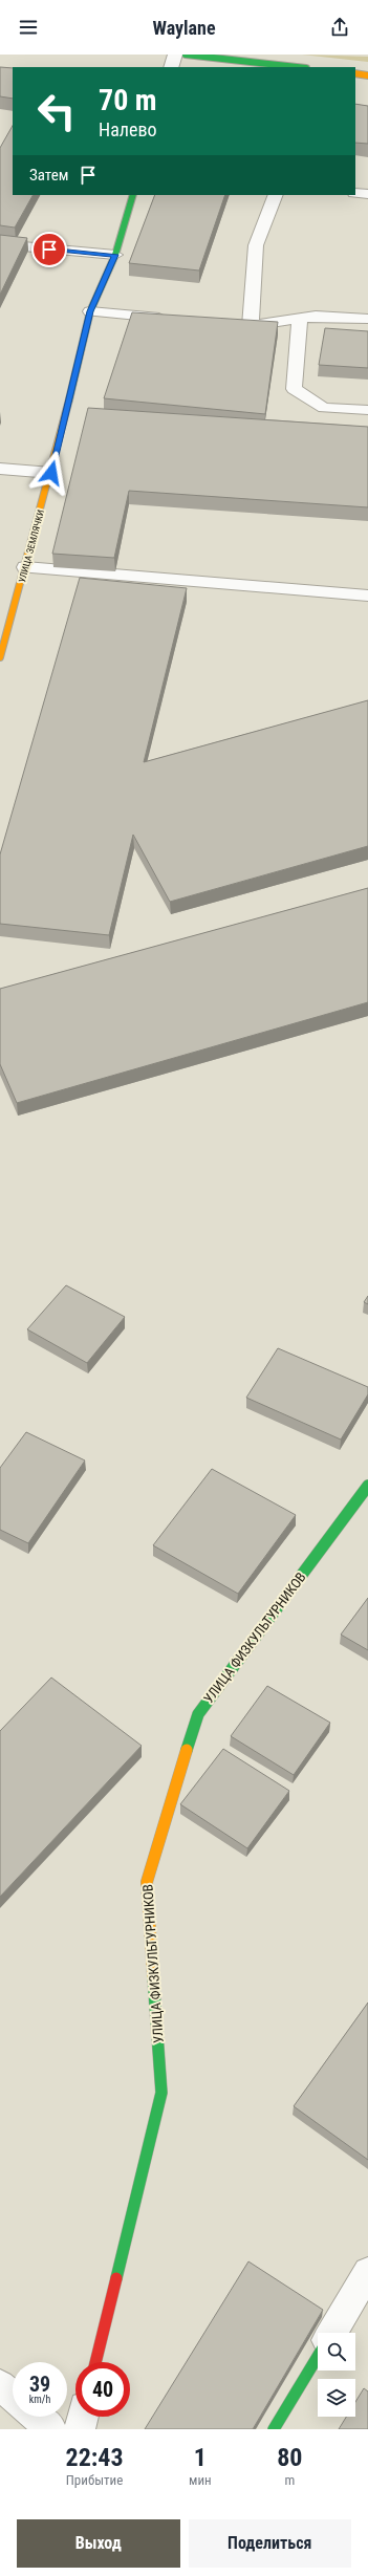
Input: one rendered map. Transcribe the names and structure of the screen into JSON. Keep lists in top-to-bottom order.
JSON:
{
  "streets": {
    "street": ["УЛИЦА ЗЕМЛЯЧКИ", "УЛИЦА ФИЗКУЛЬТУРНИКОВ"]
  },
  "page": {
    "header": "Waylane",
    "turn": ["70 m", "Налево"],
    "then": "Затем",
    "speed": "39 km/h",
    "limit": "40",
    "eta": [
      "22:43",
      "Прибытие",
      "1",
      "мин",
      "80",
      "m"
    ],
    "buttons": ["Выход", "Поделиться"]
  }
}
